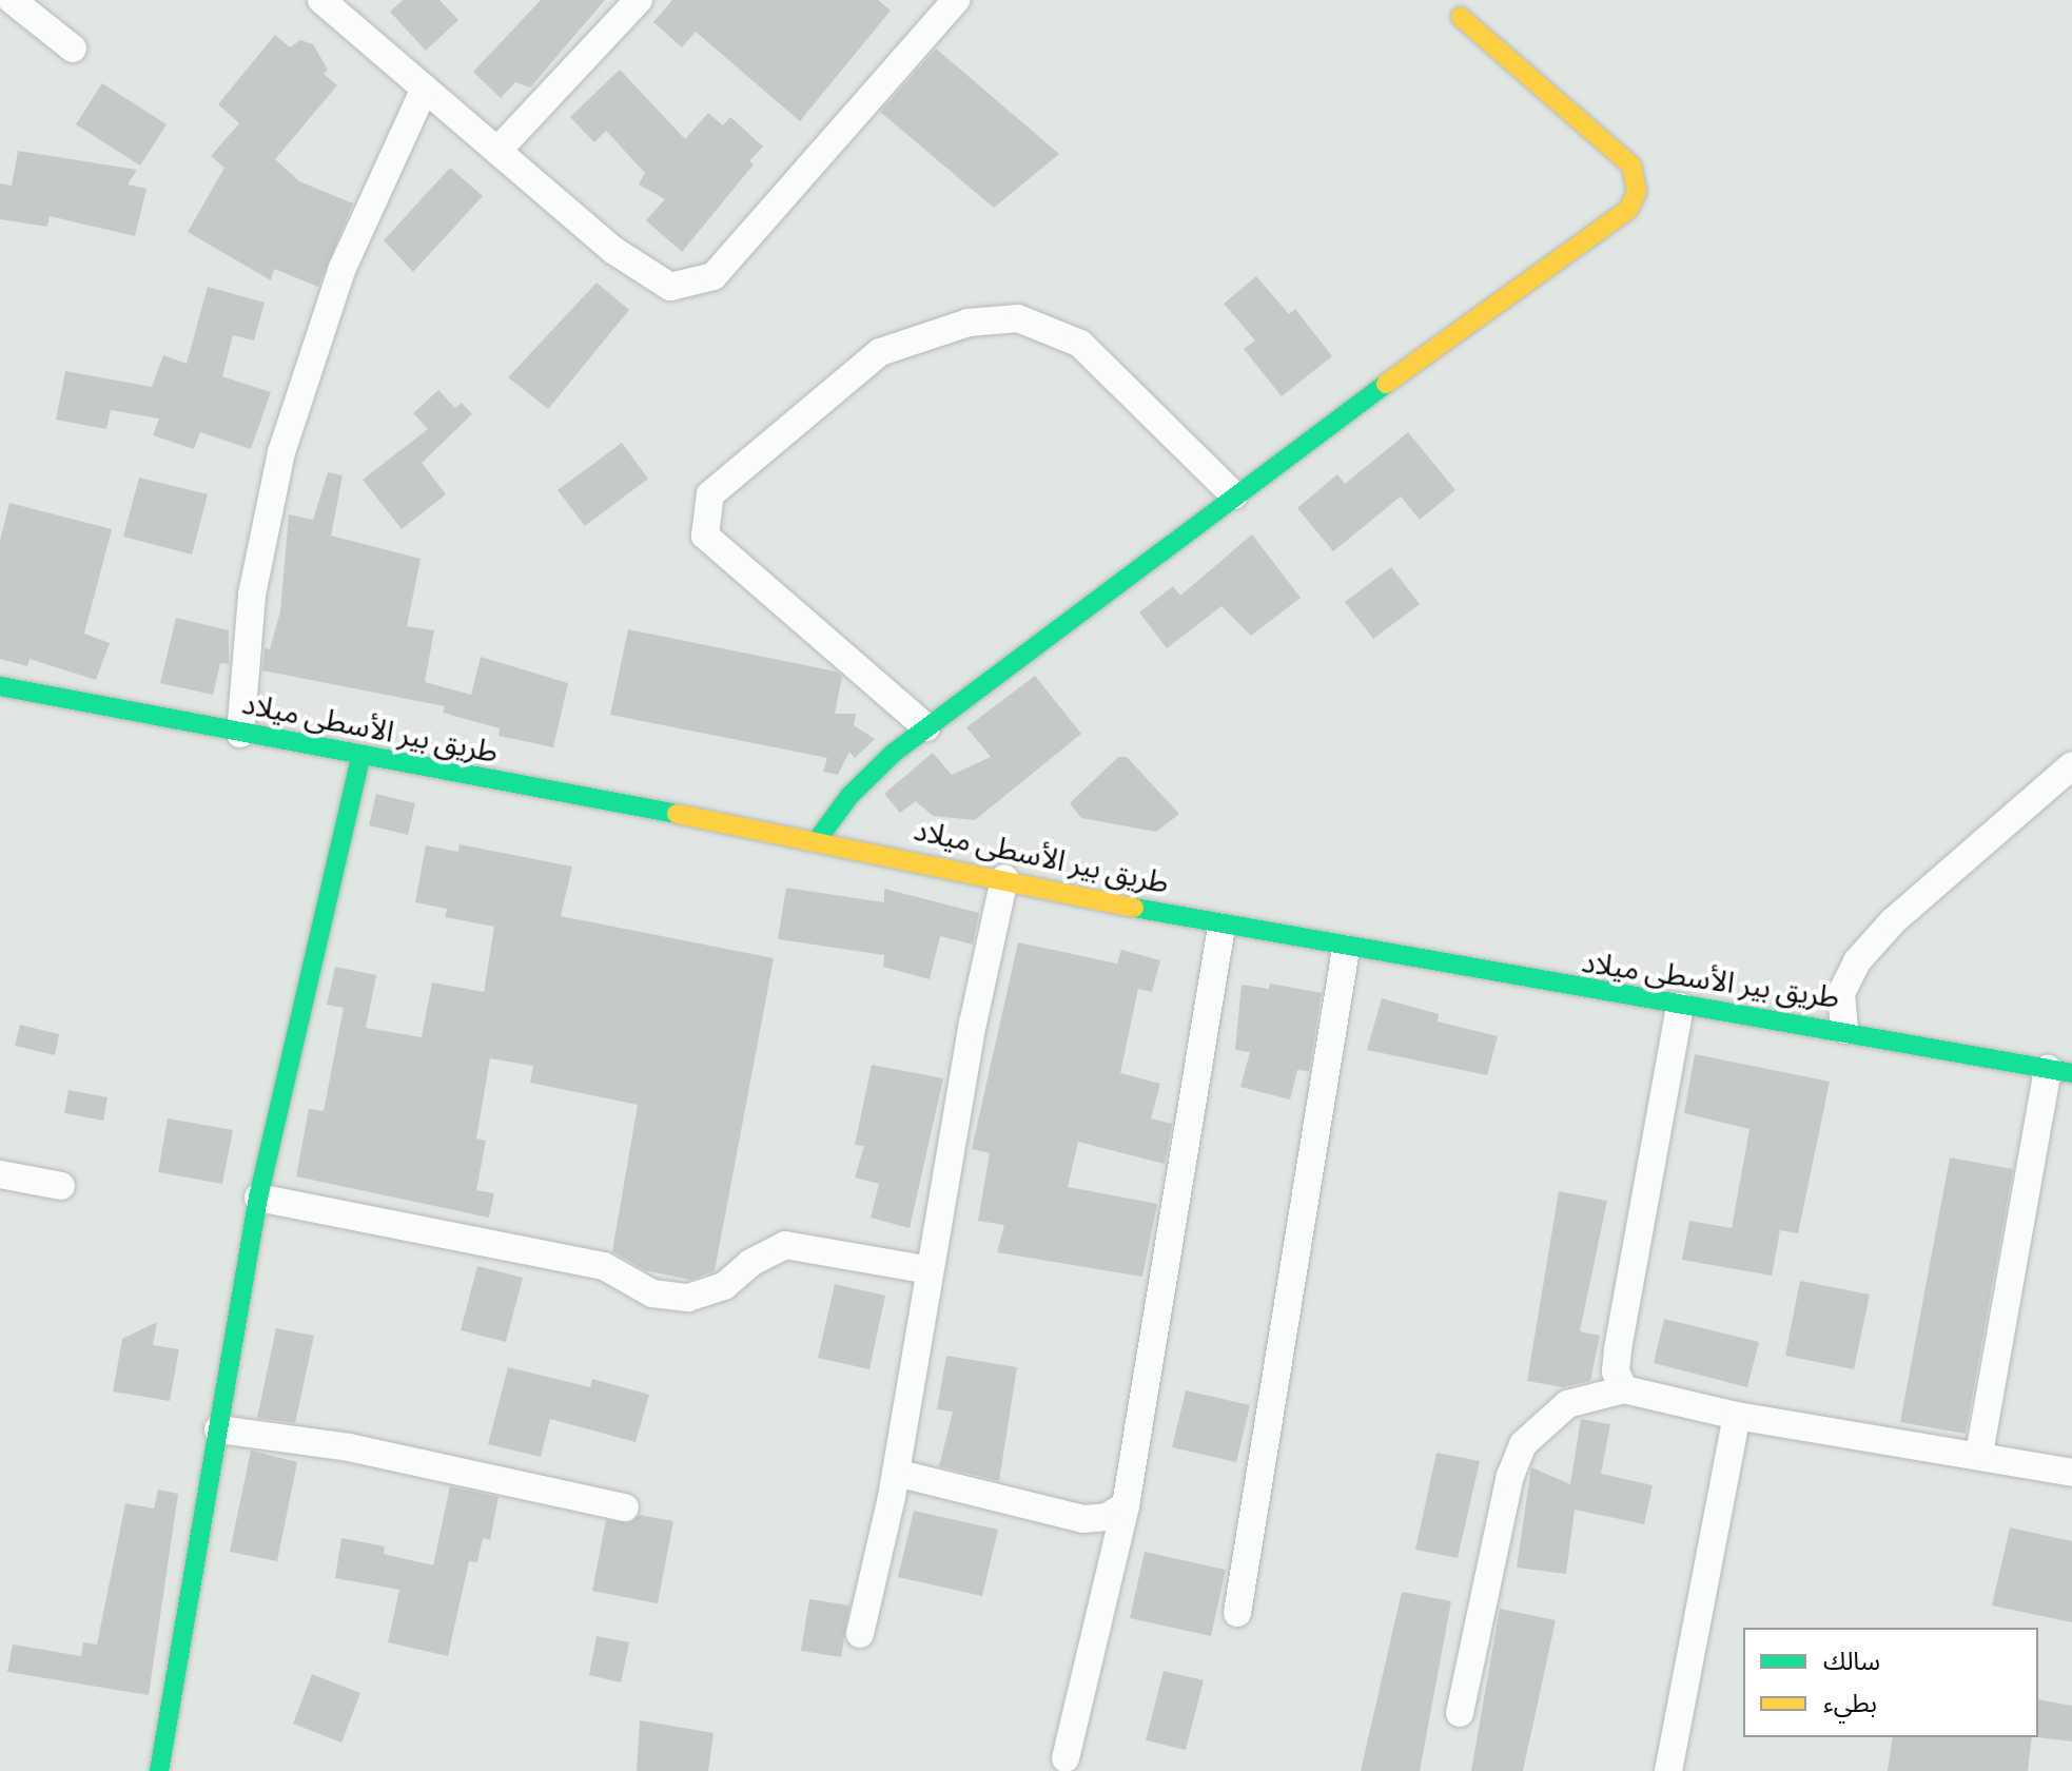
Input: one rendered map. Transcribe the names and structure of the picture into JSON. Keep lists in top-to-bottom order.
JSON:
{
  "streets": {
    "street": ["طريق بير الأسطى ميلاد"]
  },
  "legend": ["سالك", "بطيء"]
}
